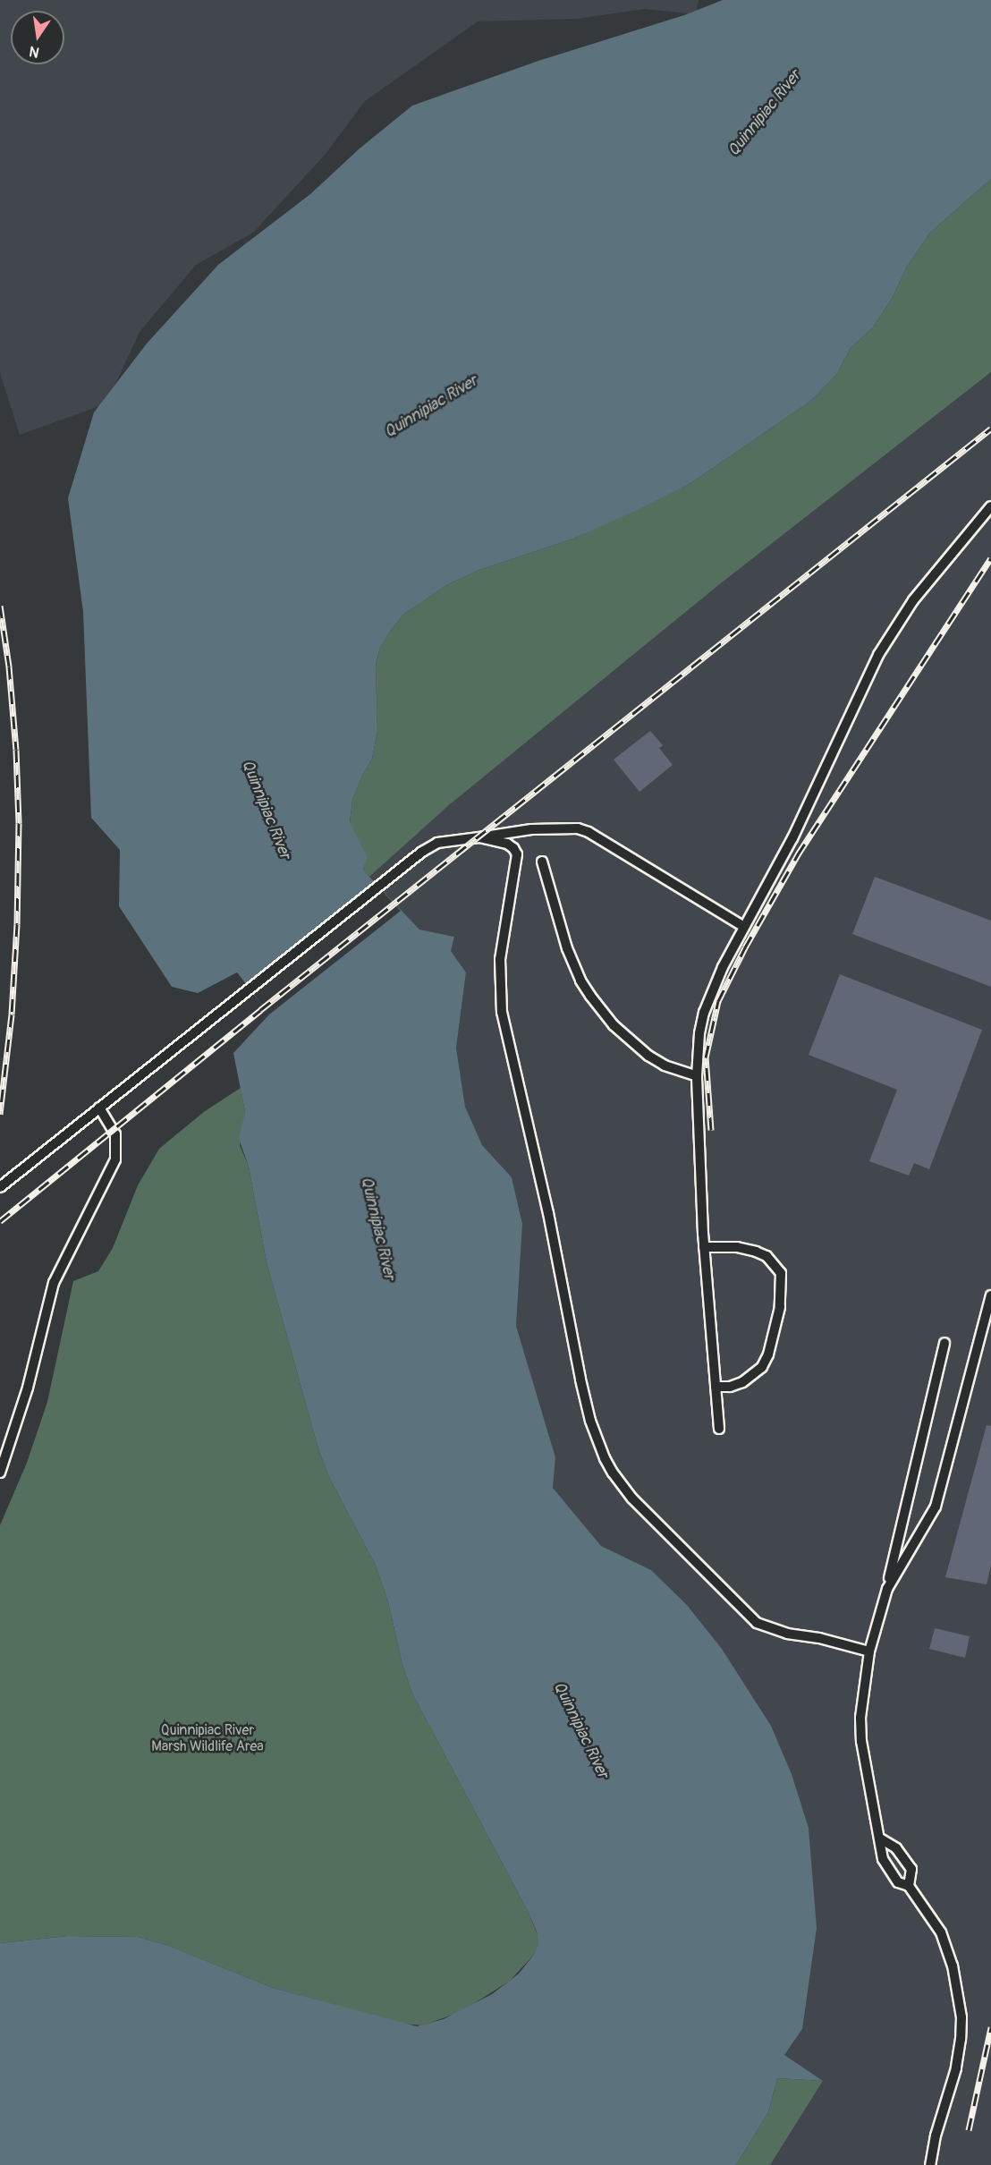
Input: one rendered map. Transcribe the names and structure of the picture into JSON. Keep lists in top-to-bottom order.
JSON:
{
  "water": ["Quinnipiac River"],
  "parks": ["Quinnipiac River Marsh Wildlife Area"],
  "north": "bottom"
}
